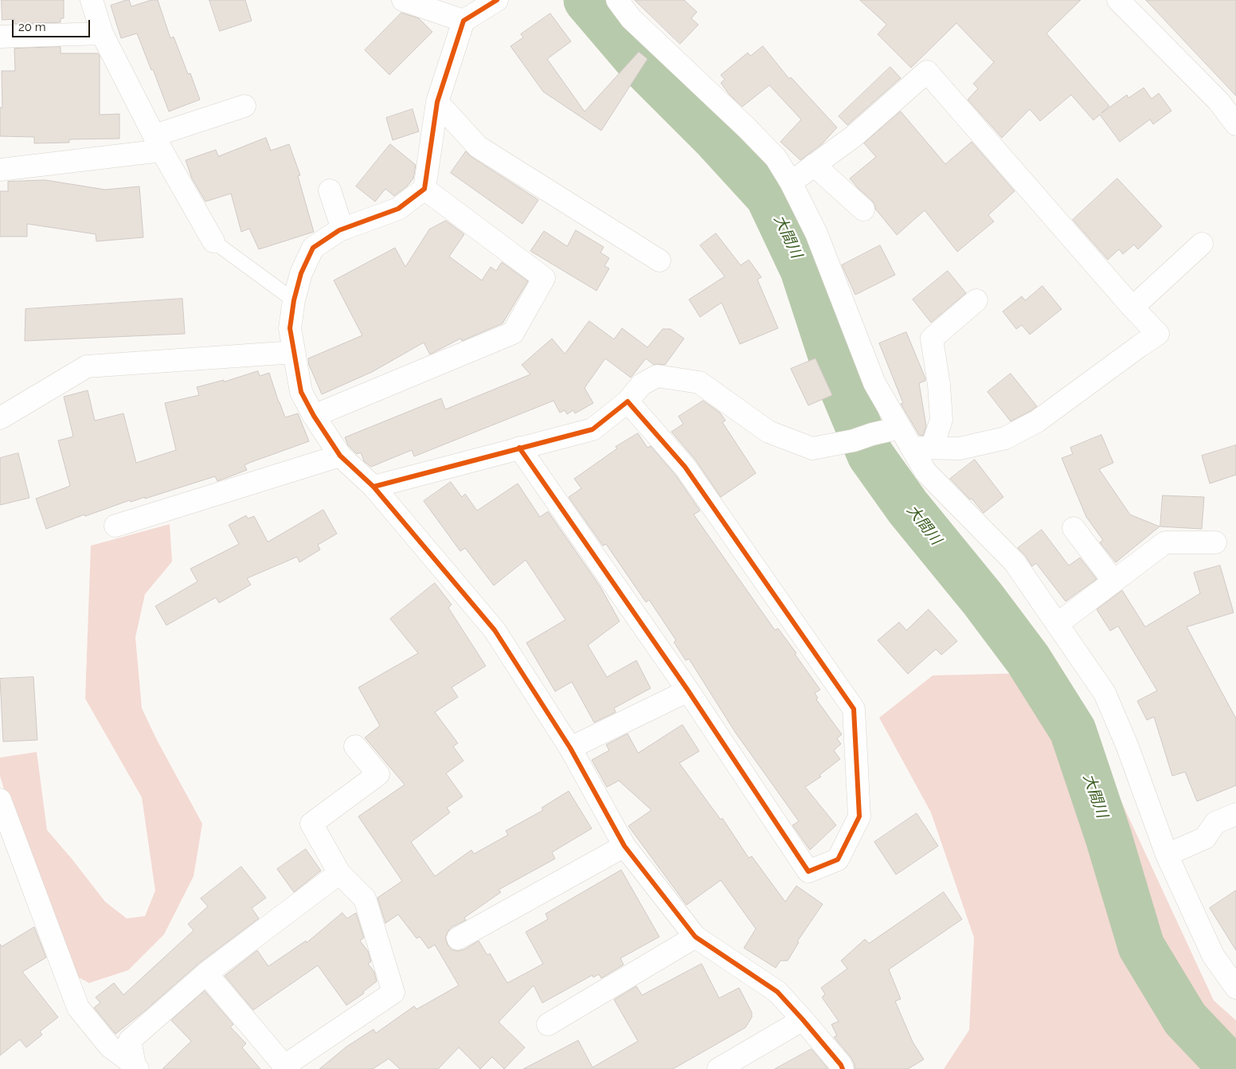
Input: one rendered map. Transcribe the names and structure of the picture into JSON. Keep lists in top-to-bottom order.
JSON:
{
  "water": ["大間川"],
  "scale_bar": "20 m"
}
